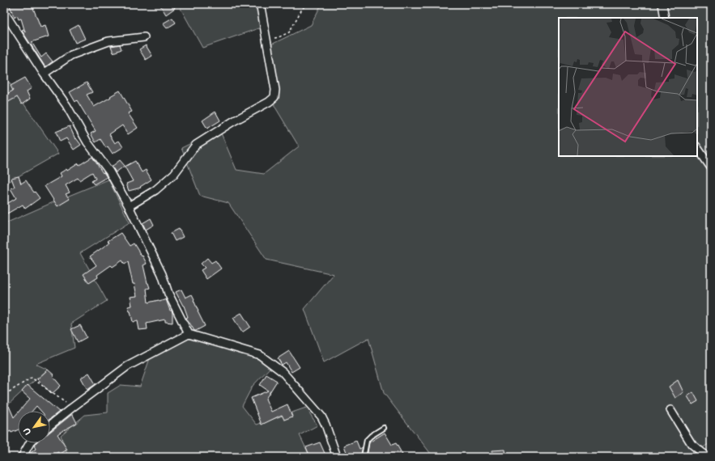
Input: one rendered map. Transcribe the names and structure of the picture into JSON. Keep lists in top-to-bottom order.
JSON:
{
  "north": "bottom left"
}
